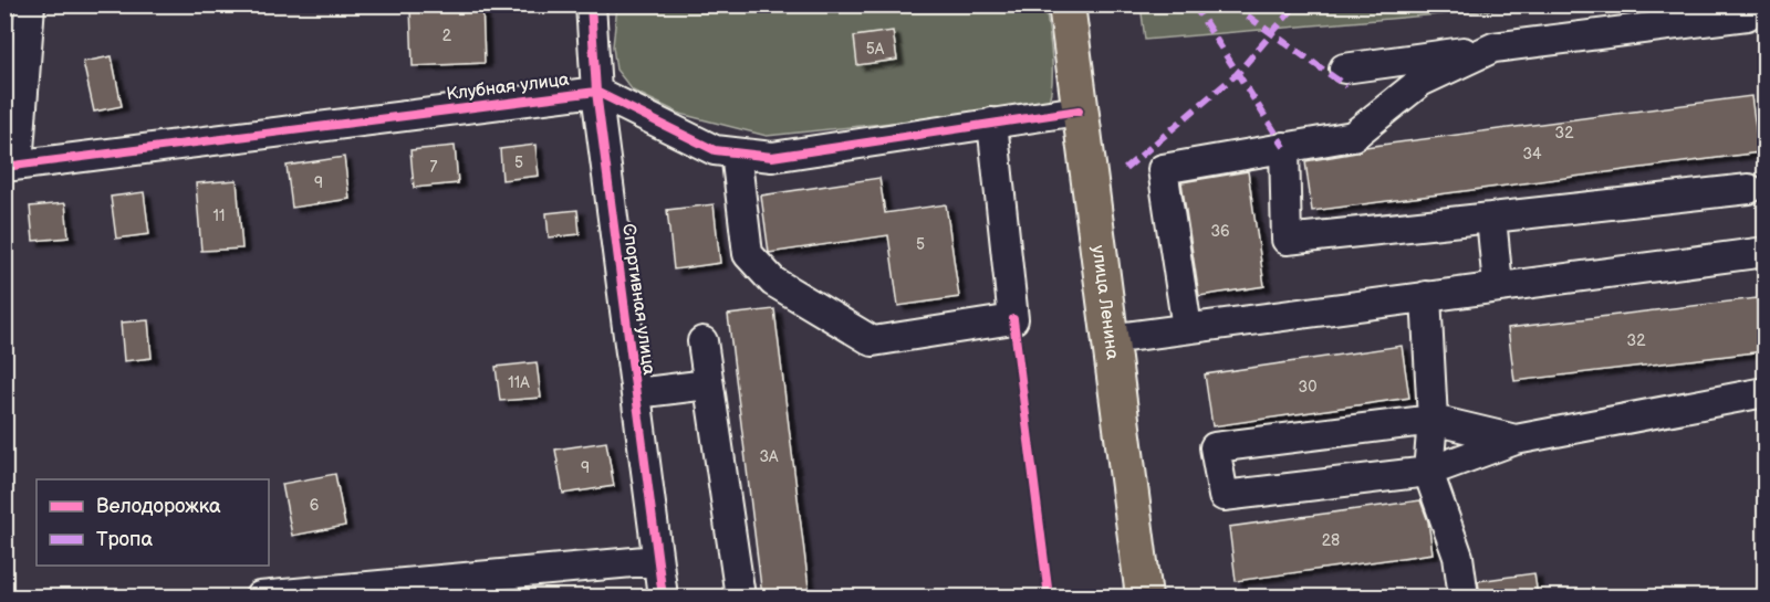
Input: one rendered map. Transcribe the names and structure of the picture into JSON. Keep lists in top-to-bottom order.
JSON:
{
  "streets": {
    "main road": ["улица Ленина"],
    "street": ["Клубная улица", "Спортивная улица"]
  },
  "crossings": [
    ["Клубная улица", "Спортивная улица"],
    ["Клубная улица", "улица Ленина"]
  ],
  "house_numbers": [
    "2",
    "5А",
    "32",
    "34",
    "5",
    "7",
    "9",
    "11",
    "36",
    "5",
    "32",
    "11А",
    "30",
    "3А",
    "9",
    "6",
    "28"
  ],
  "legend": ["Велодорожка", "Тропа"]
}
